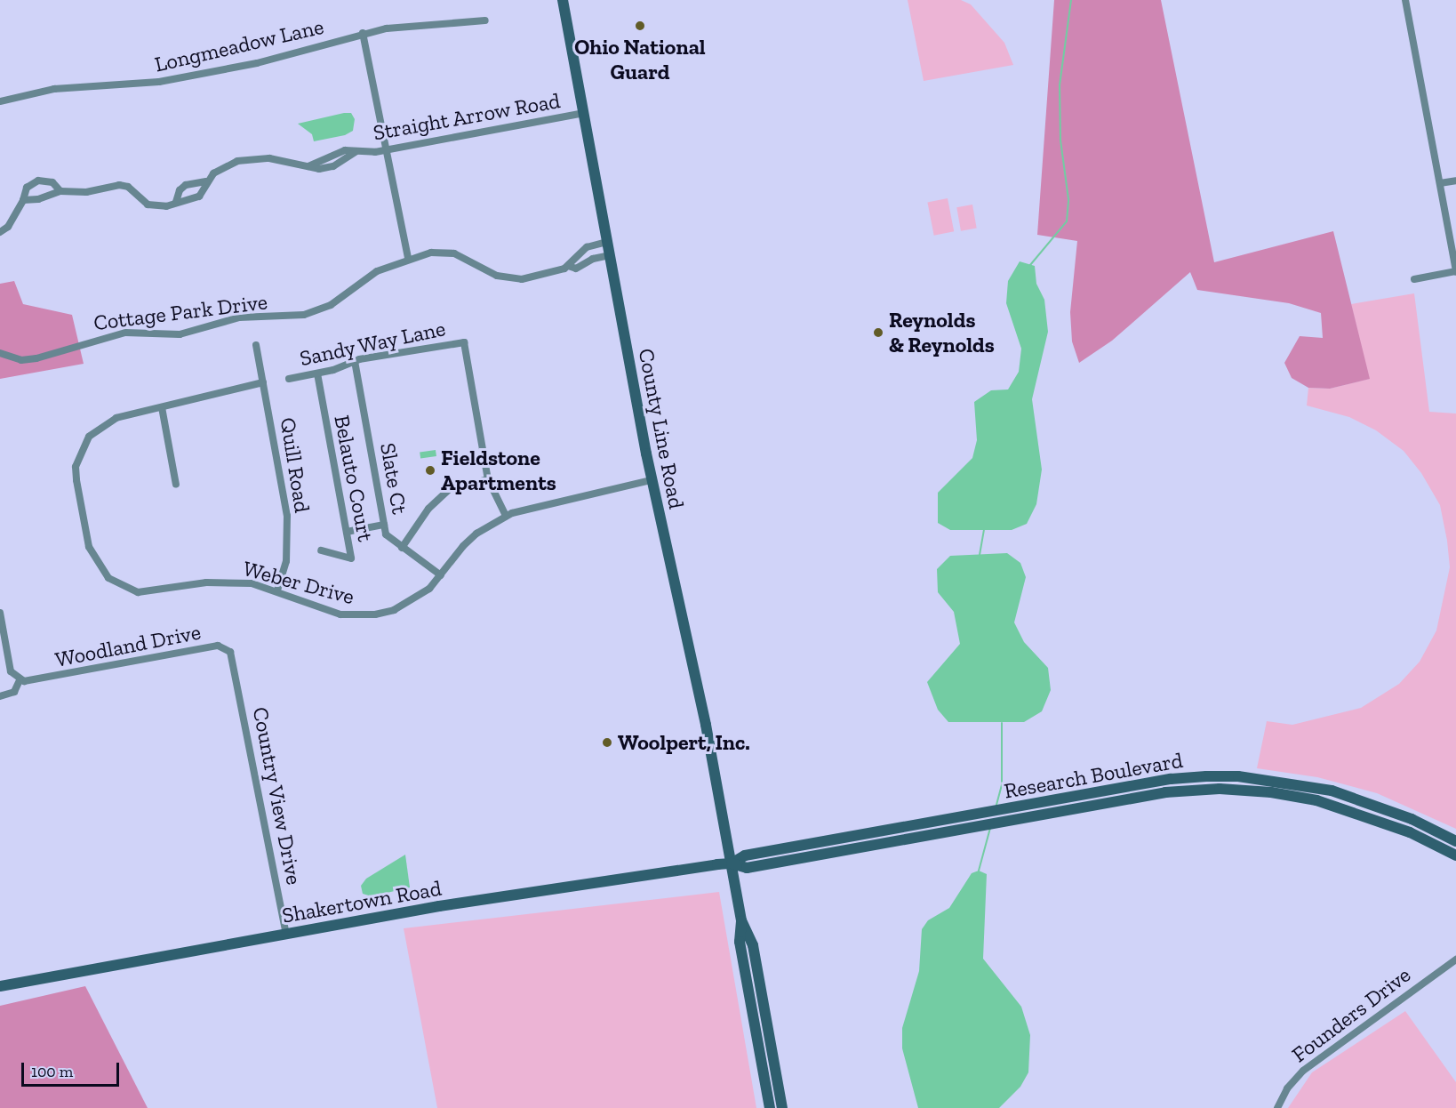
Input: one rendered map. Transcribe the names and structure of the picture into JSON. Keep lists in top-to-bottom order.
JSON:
{
  "streets": {
    "main road": ["County Line Road", "Research Boulevard", "Shakertown Road"],
    "street": [
      "Longmeadow Lane",
      "Straight Arrow Road",
      "Cottage Park Drive",
      "Sandy Way Lane",
      "Quill Road",
      "Belauto Court",
      "Slate Ct",
      "Weber Drive",
      "Woodland Drive",
      "Country View Drive",
      "Founders Drive"
    ]
  },
  "crossings": [
    ["Straight Arrow Road", "County Line Road"],
    ["Cottage Park Drive", "County Line Road"],
    ["Sandy Way Lane", "Belauto Court"],
    ["Sandy Way Lane", "Slate Ct"],
    ["County Line Road", "Weber Drive"],
    ["County Line Road", "Research Boulevard"],
    ["County Line Road", "Shakertown Road"],
    ["Quill Road", "Weber Drive"],
    ["Slate Ct", "Weber Drive"],
    ["Woodland Drive", "Country View Drive"],
    ["Research Boulevard", "Shakertown Road"],
    ["Country View Drive", "Shakertown Road"]
  ],
  "places": [
    "Ohio National Guard",
    "Reynolds & Reynolds",
    "Fieldstone Apartments",
    "Woolpert, Inc."
  ],
  "scale_bar": "100 m"
}
